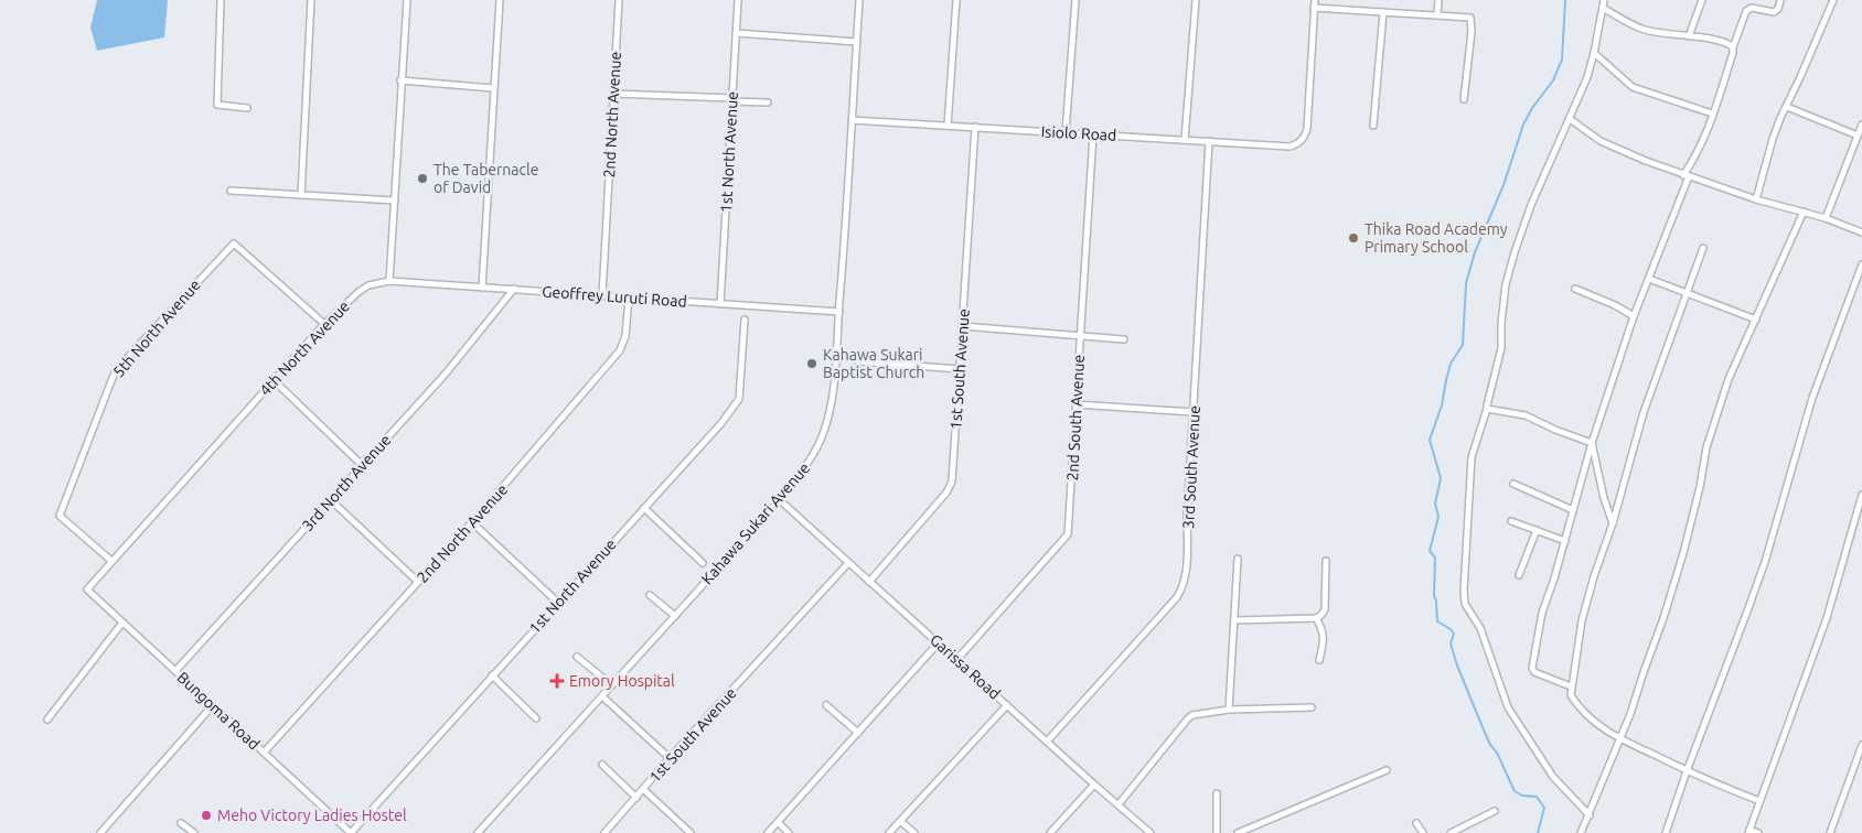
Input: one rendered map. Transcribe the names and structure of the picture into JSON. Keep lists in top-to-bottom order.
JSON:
{
  "streets": {
    "street": [
      "2nd North Avenue",
      "Isiolo Road",
      "1st North Avenue",
      "Geoffrey Luruti Road",
      "5th North Avenue",
      "4th North Avenue",
      "1st South Avenue",
      "2nd South Avenue",
      "3rd South Avenue",
      "3rd North Avenue",
      "Kahawa Sukari Avenue",
      "Garissa Road",
      "Bungoma Road"
    ]
  },
  "crossings": [
    ["2nd North Avenue", "Geoffrey Luruti Road"],
    ["2nd North Avenue", "Bungoma Road"],
    ["Isiolo Road", "1st South Avenue"],
    ["Isiolo Road", "2nd South Avenue"],
    ["Isiolo Road", "3rd South Avenue"],
    ["Isiolo Road", "Kahawa Sukari Avenue"],
    ["1st North Avenue", "Geoffrey Luruti Road"],
    ["1st North Avenue", "Bungoma Road"],
    ["Geoffrey Luruti Road", "4th North Avenue"],
    ["Geoffrey Luruti Road", "3rd North Avenue"],
    ["Geoffrey Luruti Road", "Kahawa Sukari Avenue"],
    ["5th North Avenue", "4th North Avenue"],
    ["4th North Avenue", "Bungoma Road"],
    ["1st South Avenue", "Garissa Road"],
    ["2nd South Avenue", "Garissa Road"],
    ["3rd South Avenue", "Garissa Road"],
    ["3rd North Avenue", "Bungoma Road"],
    ["Kahawa Sukari Avenue", "Garissa Road"]
  ],
  "places": {
    "other": [
      "The Tabernacle of David",
      "Thika Road Academy Primary School",
      "Kahawa Sukari Baptist Church",
      "Meho Victory Ladies Hostel"
    ],
    "health": ["Emory Hospital"]
  }
}
